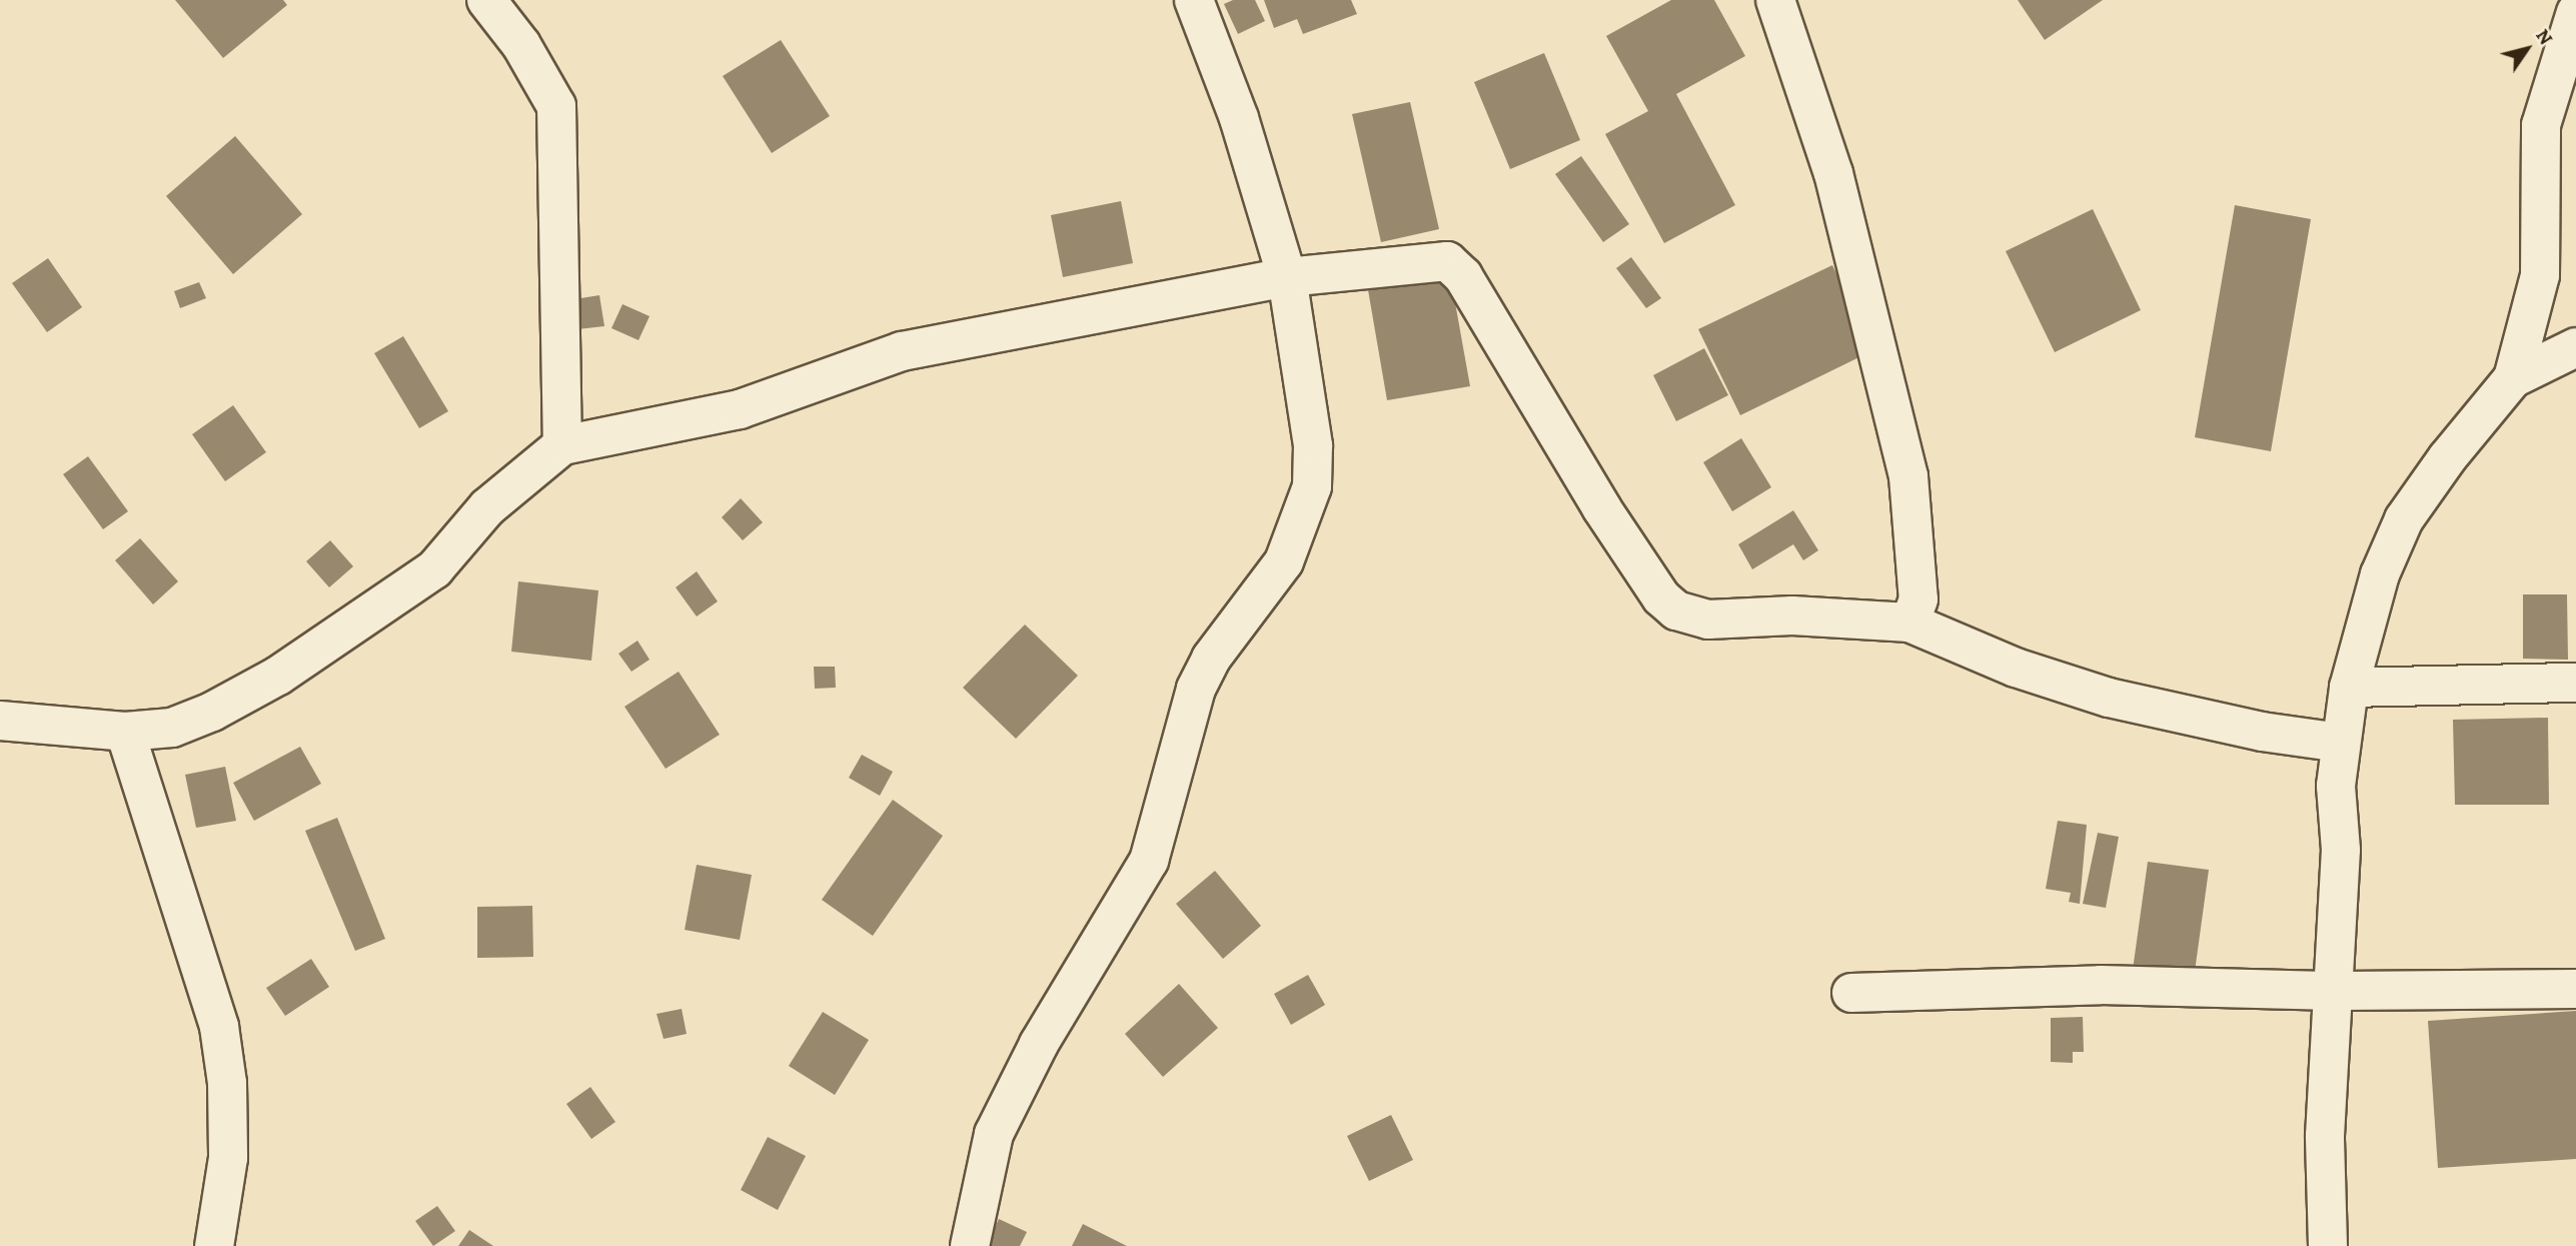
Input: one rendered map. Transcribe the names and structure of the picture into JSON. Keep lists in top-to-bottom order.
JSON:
{
  "north": "top right"
}
